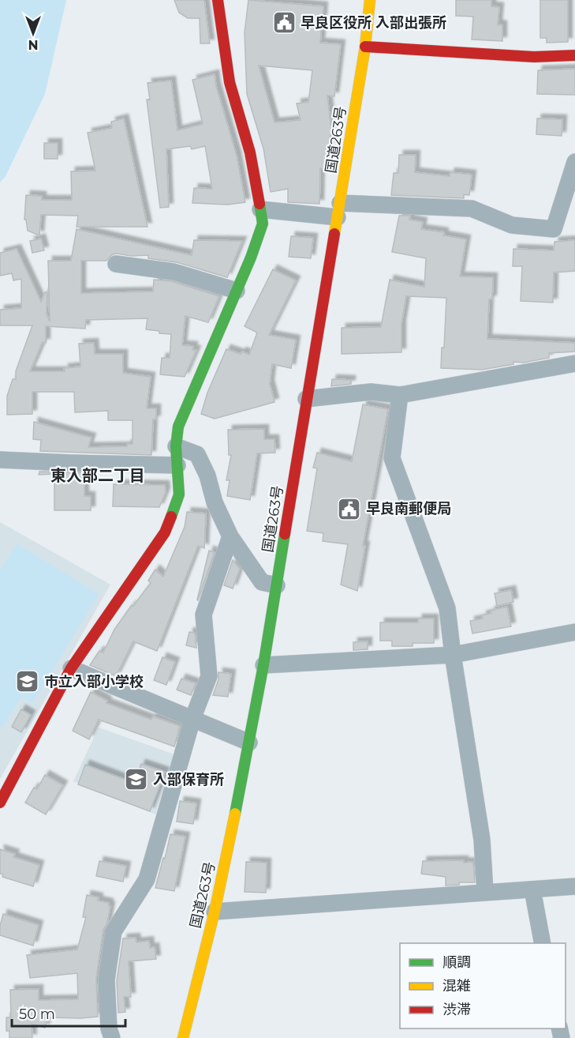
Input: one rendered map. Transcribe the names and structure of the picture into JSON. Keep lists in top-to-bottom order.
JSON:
{
  "streets": {
    "main road": ["国道263号"]
  },
  "districts": ["東入部二丁目"],
  "places": {
    "public building": ["早良区役所 入部出張所", "早良南郵便局"],
    "school or university": ["市立入部小学校", "入部保育所"]
  },
  "legend": ["順調", "混雑", "渋滞"],
  "scale_bar": "50 m",
  "north": "bottom"
}
